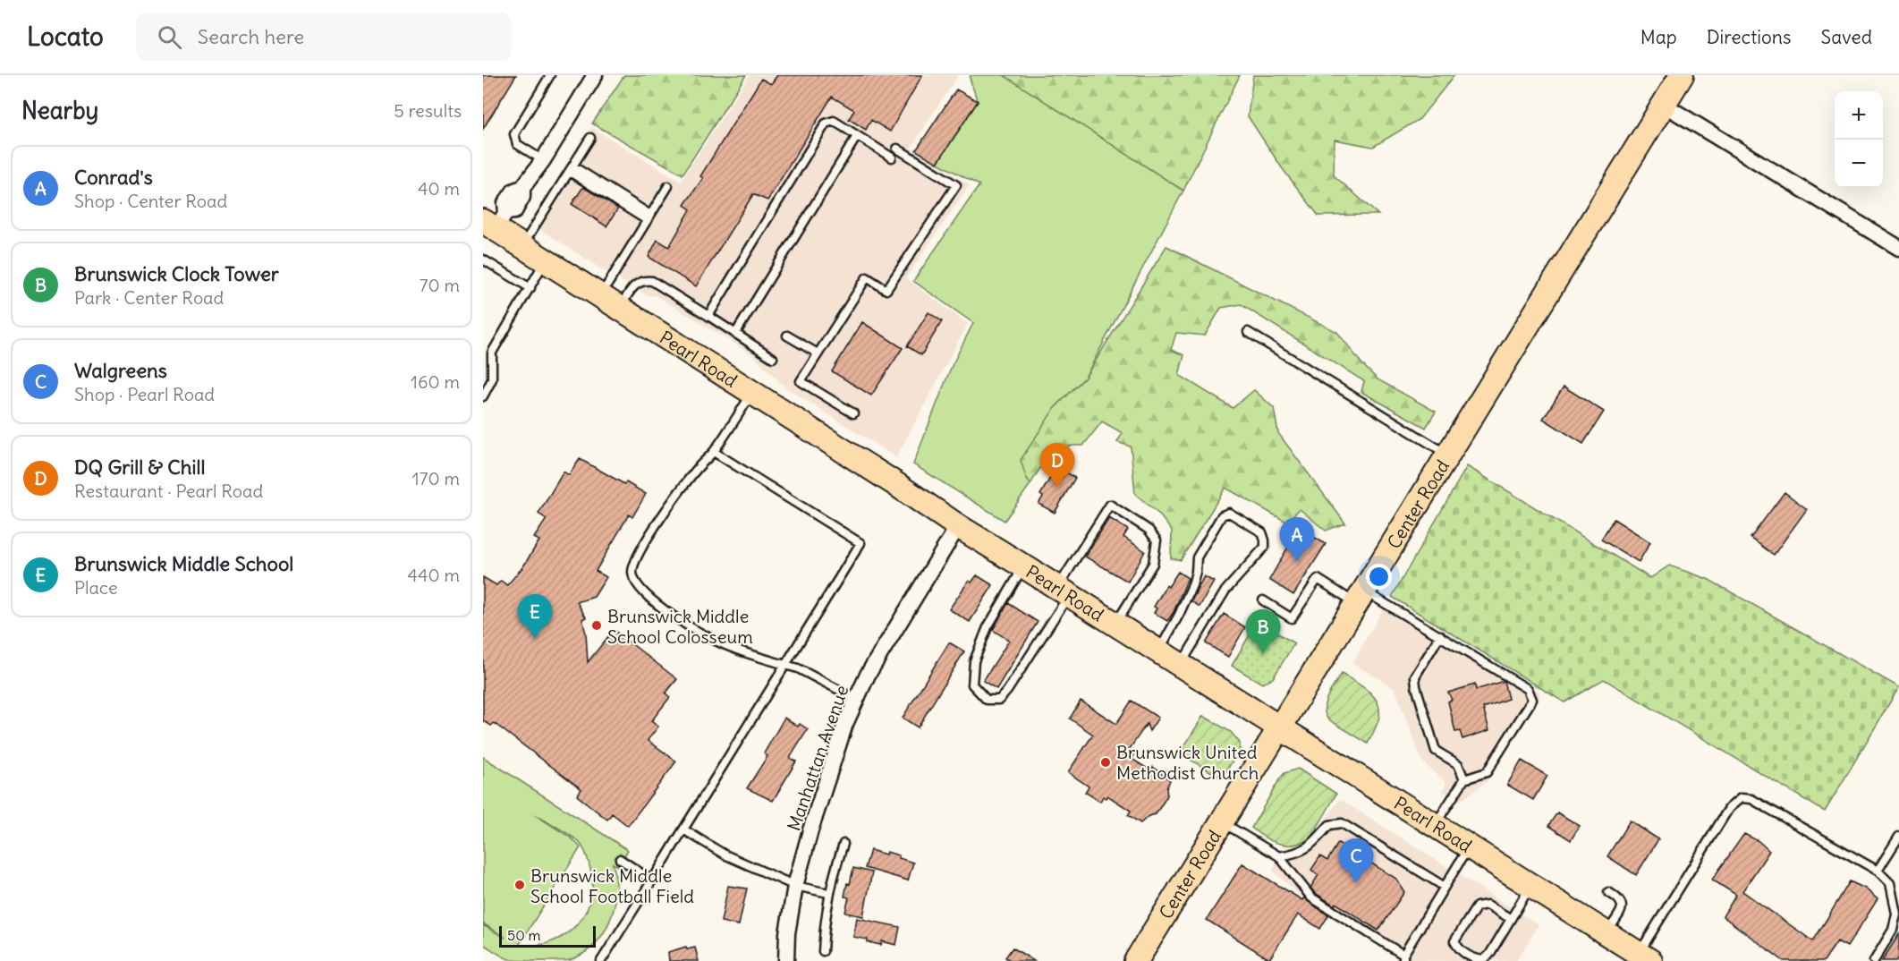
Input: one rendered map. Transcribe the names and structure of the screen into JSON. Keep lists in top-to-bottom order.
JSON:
{
  "streets": {
    "main road": ["Pearl Road", "Center Road"],
    "street": ["Manhattan Avenue"]
  },
  "crossings": [
    ["Pearl Road", "Center Road"],
    ["Pearl Road", "Manhattan Avenue"]
  ],
  "places": ["Brunswick Middle School Colosseum", "Brunswick United Methodist Church", "Brunswick Middle School Football Field"],
  "scale_bar": "50 m",
  "page": {
    "header": "Locato",
    "search": "Search here",
    "nav": ["Map", "Directions", "Saved"],
    "heading": ["Nearby", "5 results"],
    "map_buttons": ["+", "−"],
    "list": [
      {
        "mark": "A",
        "name": "Conrad's",
        "note": "Shop · Center Road",
        "value": "40 m"
      },
      {
        "mark": "B",
        "name": "Brunswick Clock Tower",
        "note": "Park · Center Road",
        "value": "70 m"
      },
      {
        "mark": "C",
        "name": "Walgreens",
        "note": "Shop · Pearl Road",
        "value": "160 m"
      },
      {
        "mark": "D",
        "name": "DQ Grill & Chill",
        "note": "Restaurant · Pearl Road",
        "value": "170 m"
      },
      {
        "mark": "E",
        "name": "Brunswick Middle School",
        "note": "Place",
        "value": "440 m"
      }
    ],
    "pins": [
      "D",
      "A",
      "E",
      "B",
      "C"
    ],
    "scale": "50 m"
  }
}
